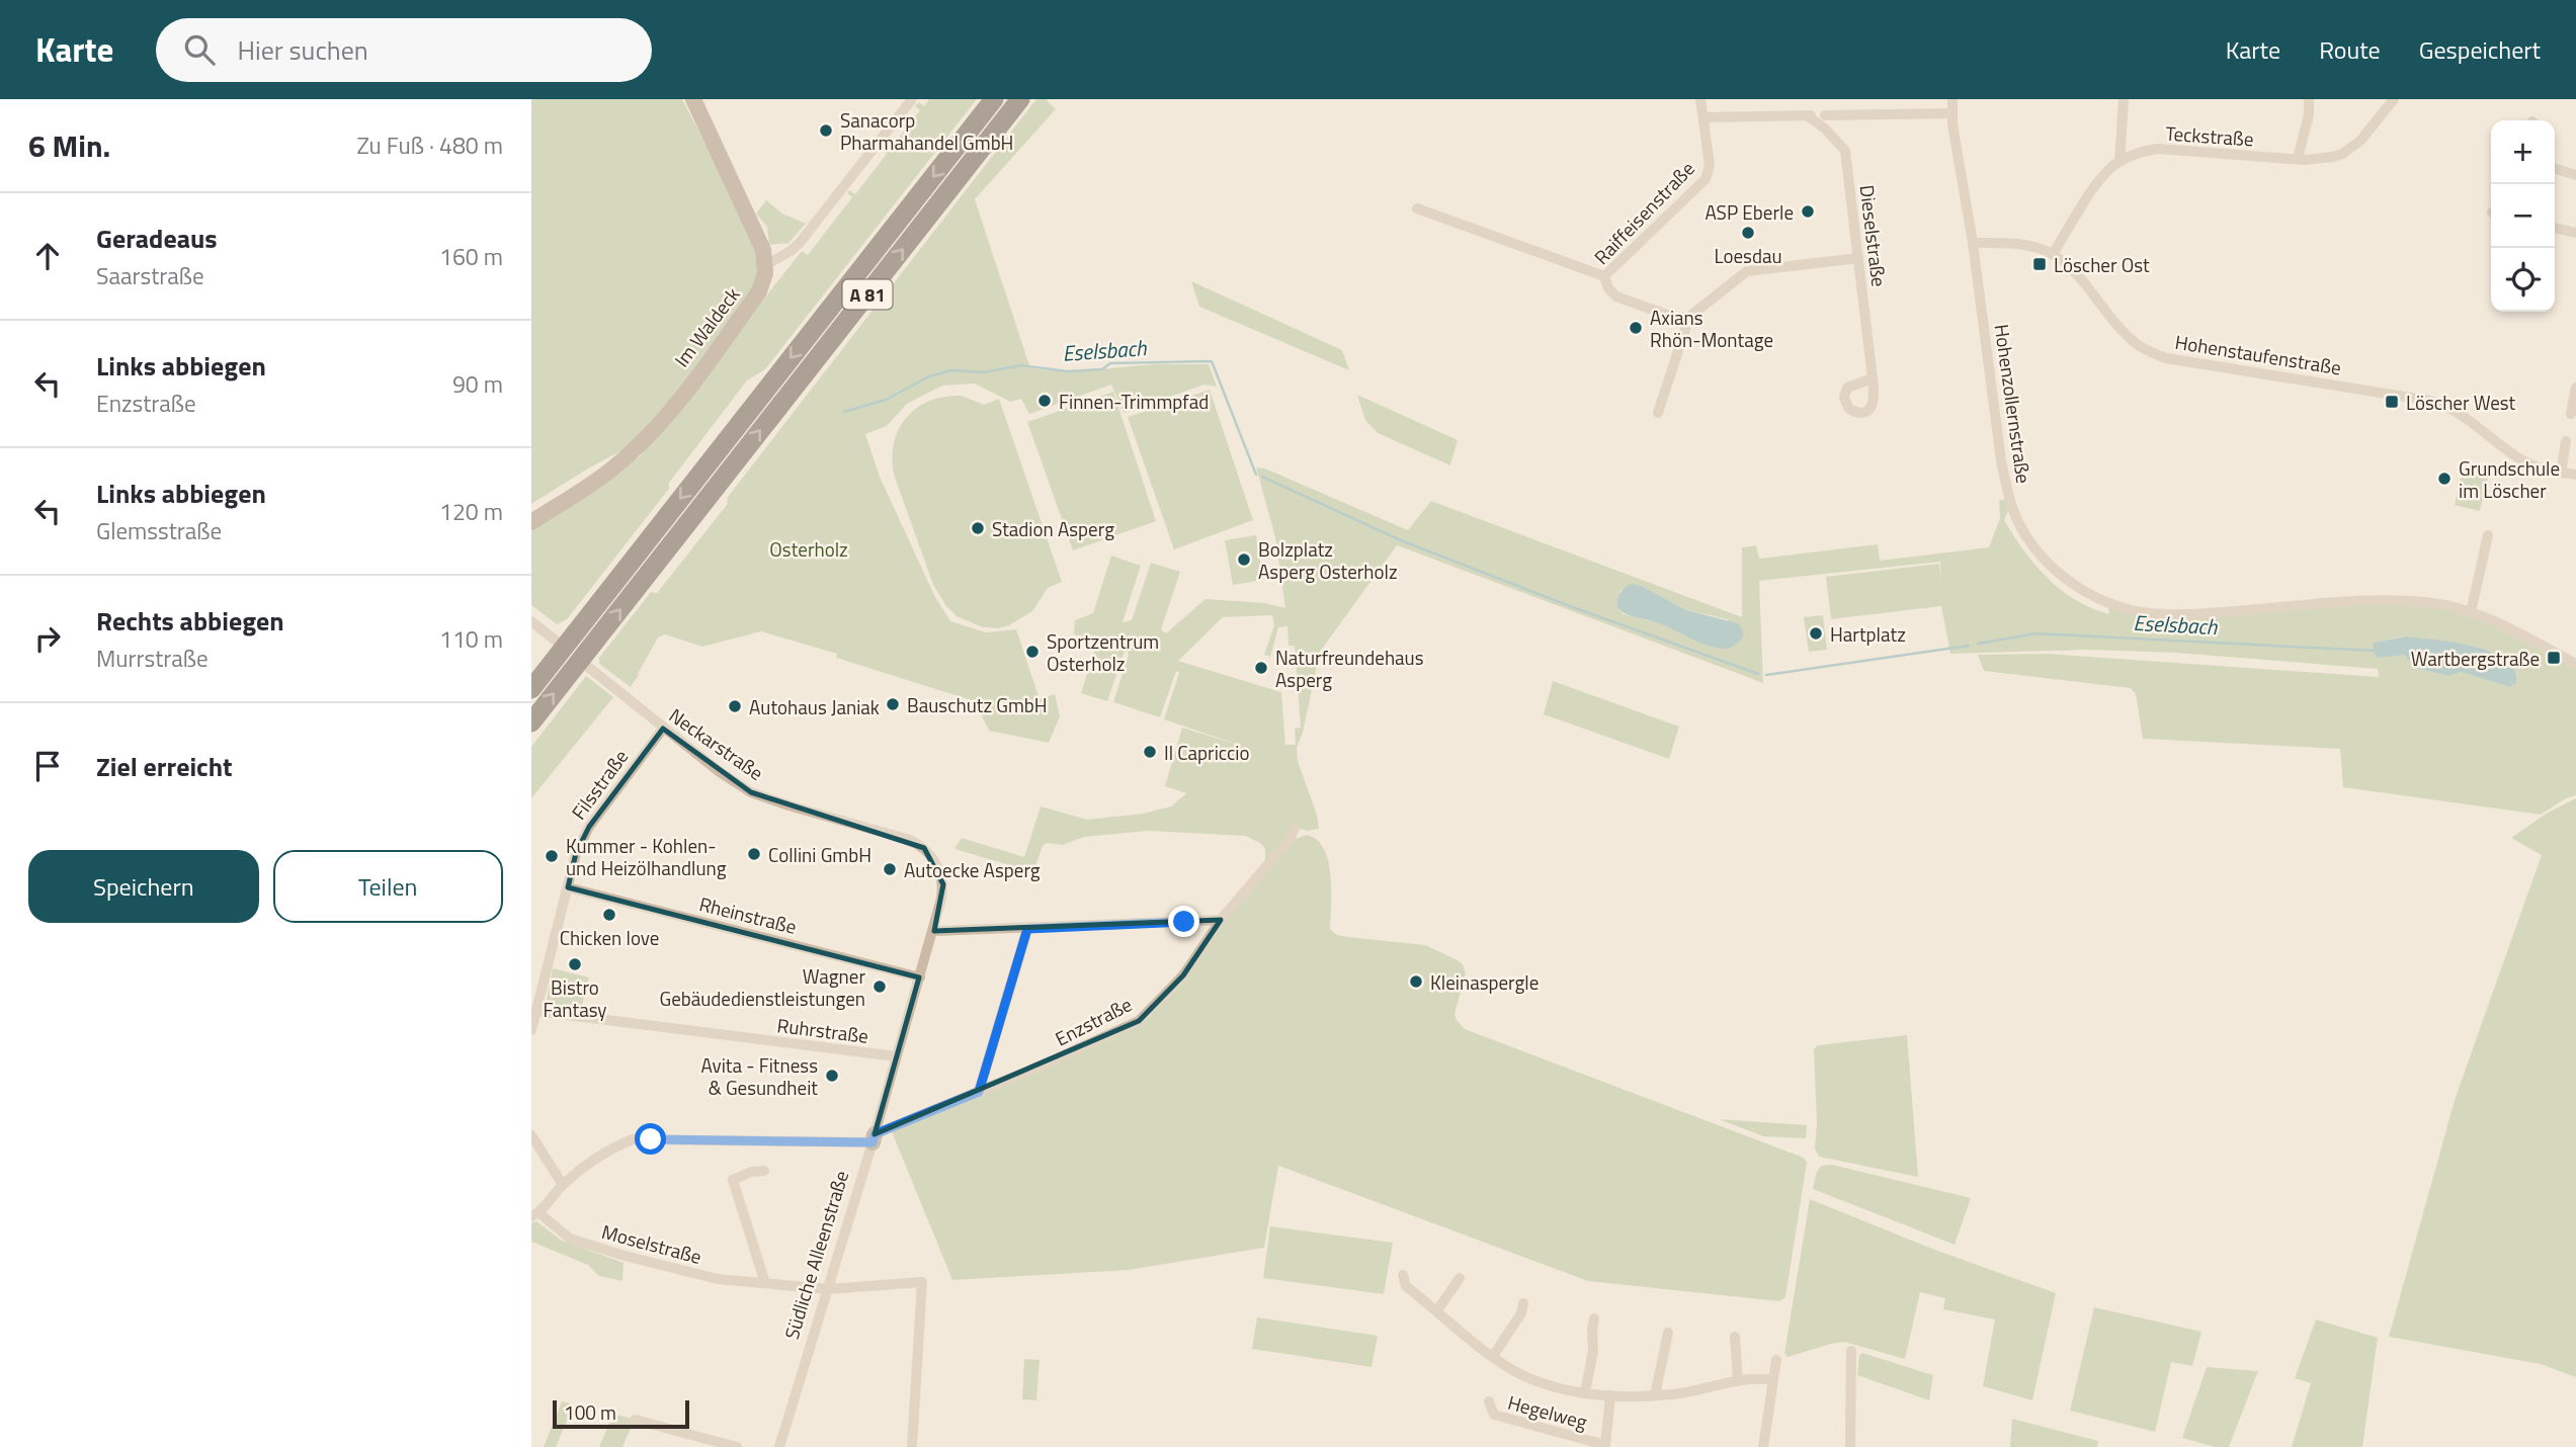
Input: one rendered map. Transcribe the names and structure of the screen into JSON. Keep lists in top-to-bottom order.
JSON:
{
  "streets": {
    "highway": ["A 81"],
    "street": [
      "Teckstraße",
      "Raiffeisenstraße",
      "Dieselstraße",
      "Im Waldeck",
      "Hohenstaufenstraße",
      "Hohenzollernstraße",
      "Neckarstraße",
      "Filsstraße",
      "Rheinstraße",
      "Enzstraße",
      "Ruhrstraße",
      "Moselstraße",
      "Südliche Alleenstraße",
      "Hegelweg"
    ]
  },
  "crossings": [
    ["Teckstraße", "Hohenstaufenstraße"],
    ["Hohenstaufenstraße", "Hohenzollernstraße"],
    ["Neckarstraße", "Filsstraße"],
    ["Neckarstraße", "Südliche Alleenstraße"],
    ["Filsstraße", "Rheinstraße"],
    ["Filsstraße", "Ruhrstraße"],
    ["Rheinstraße", "Südliche Alleenstraße"],
    ["Enzstraße", "Südliche Alleenstraße"],
    ["Ruhrstraße", "Südliche Alleenstraße"],
    ["Moselstraße", "Südliche Alleenstraße"]
  ],
  "water": ["Eselsbach"],
  "parks": ["Osterholz"],
  "places": {
    "other": [
      "Sanacorp Pharmahandel GmbH",
      "ASP Eberle",
      "Loesdau",
      "Axians Rhön-Montage",
      "Finnen-Trimmpfad",
      "Grundschule im Löscher",
      "Stadion Asperg",
      "Bolzplatz Asperg Osterholz",
      "Hartplatz",
      "Sportzentrum Osterholz",
      "Naturfreundehaus Asperg",
      "Bauschutz GmbH",
      "Autohaus Janiak",
      "Il Capriccio",
      "Collini GmbH",
      "Kummer - Kohlen- und Heizölhandlung",
      "Autoecke Asperg",
      "Chicken love",
      "Bistro Fantasy",
      "Kleinaspergle",
      "Wagner Gebäudedienstleistungen",
      "Avita - Fitness & Gesundheit"
    ],
    "transit": ["Löscher Ost", "Löscher West", "Wartbergstraße"]
  },
  "scale_bar": "100 m",
  "page": {
    "header": "Karte",
    "search": "Hier suchen",
    "nav": ["Karte", "Route", "Gespeichert"],
    "heading": ["6 Min.", "Zu Fuß · 480 m"],
    "map_buttons": ["+", "−"],
    "list": [
      ["Geradeaus", "Saarstraße", "160 m"],
      ["Links abbiegen", "Enzstraße", "90 m"],
      ["Links abbiegen", "Glemsstraße", "120 m"],
      ["Rechts abbiegen", "Murrstraße", "110 m"],
      "Ziel erreicht"
    ],
    "buttons": ["Speichern", "Teilen"],
    "scale": "100 m"
  }
}
